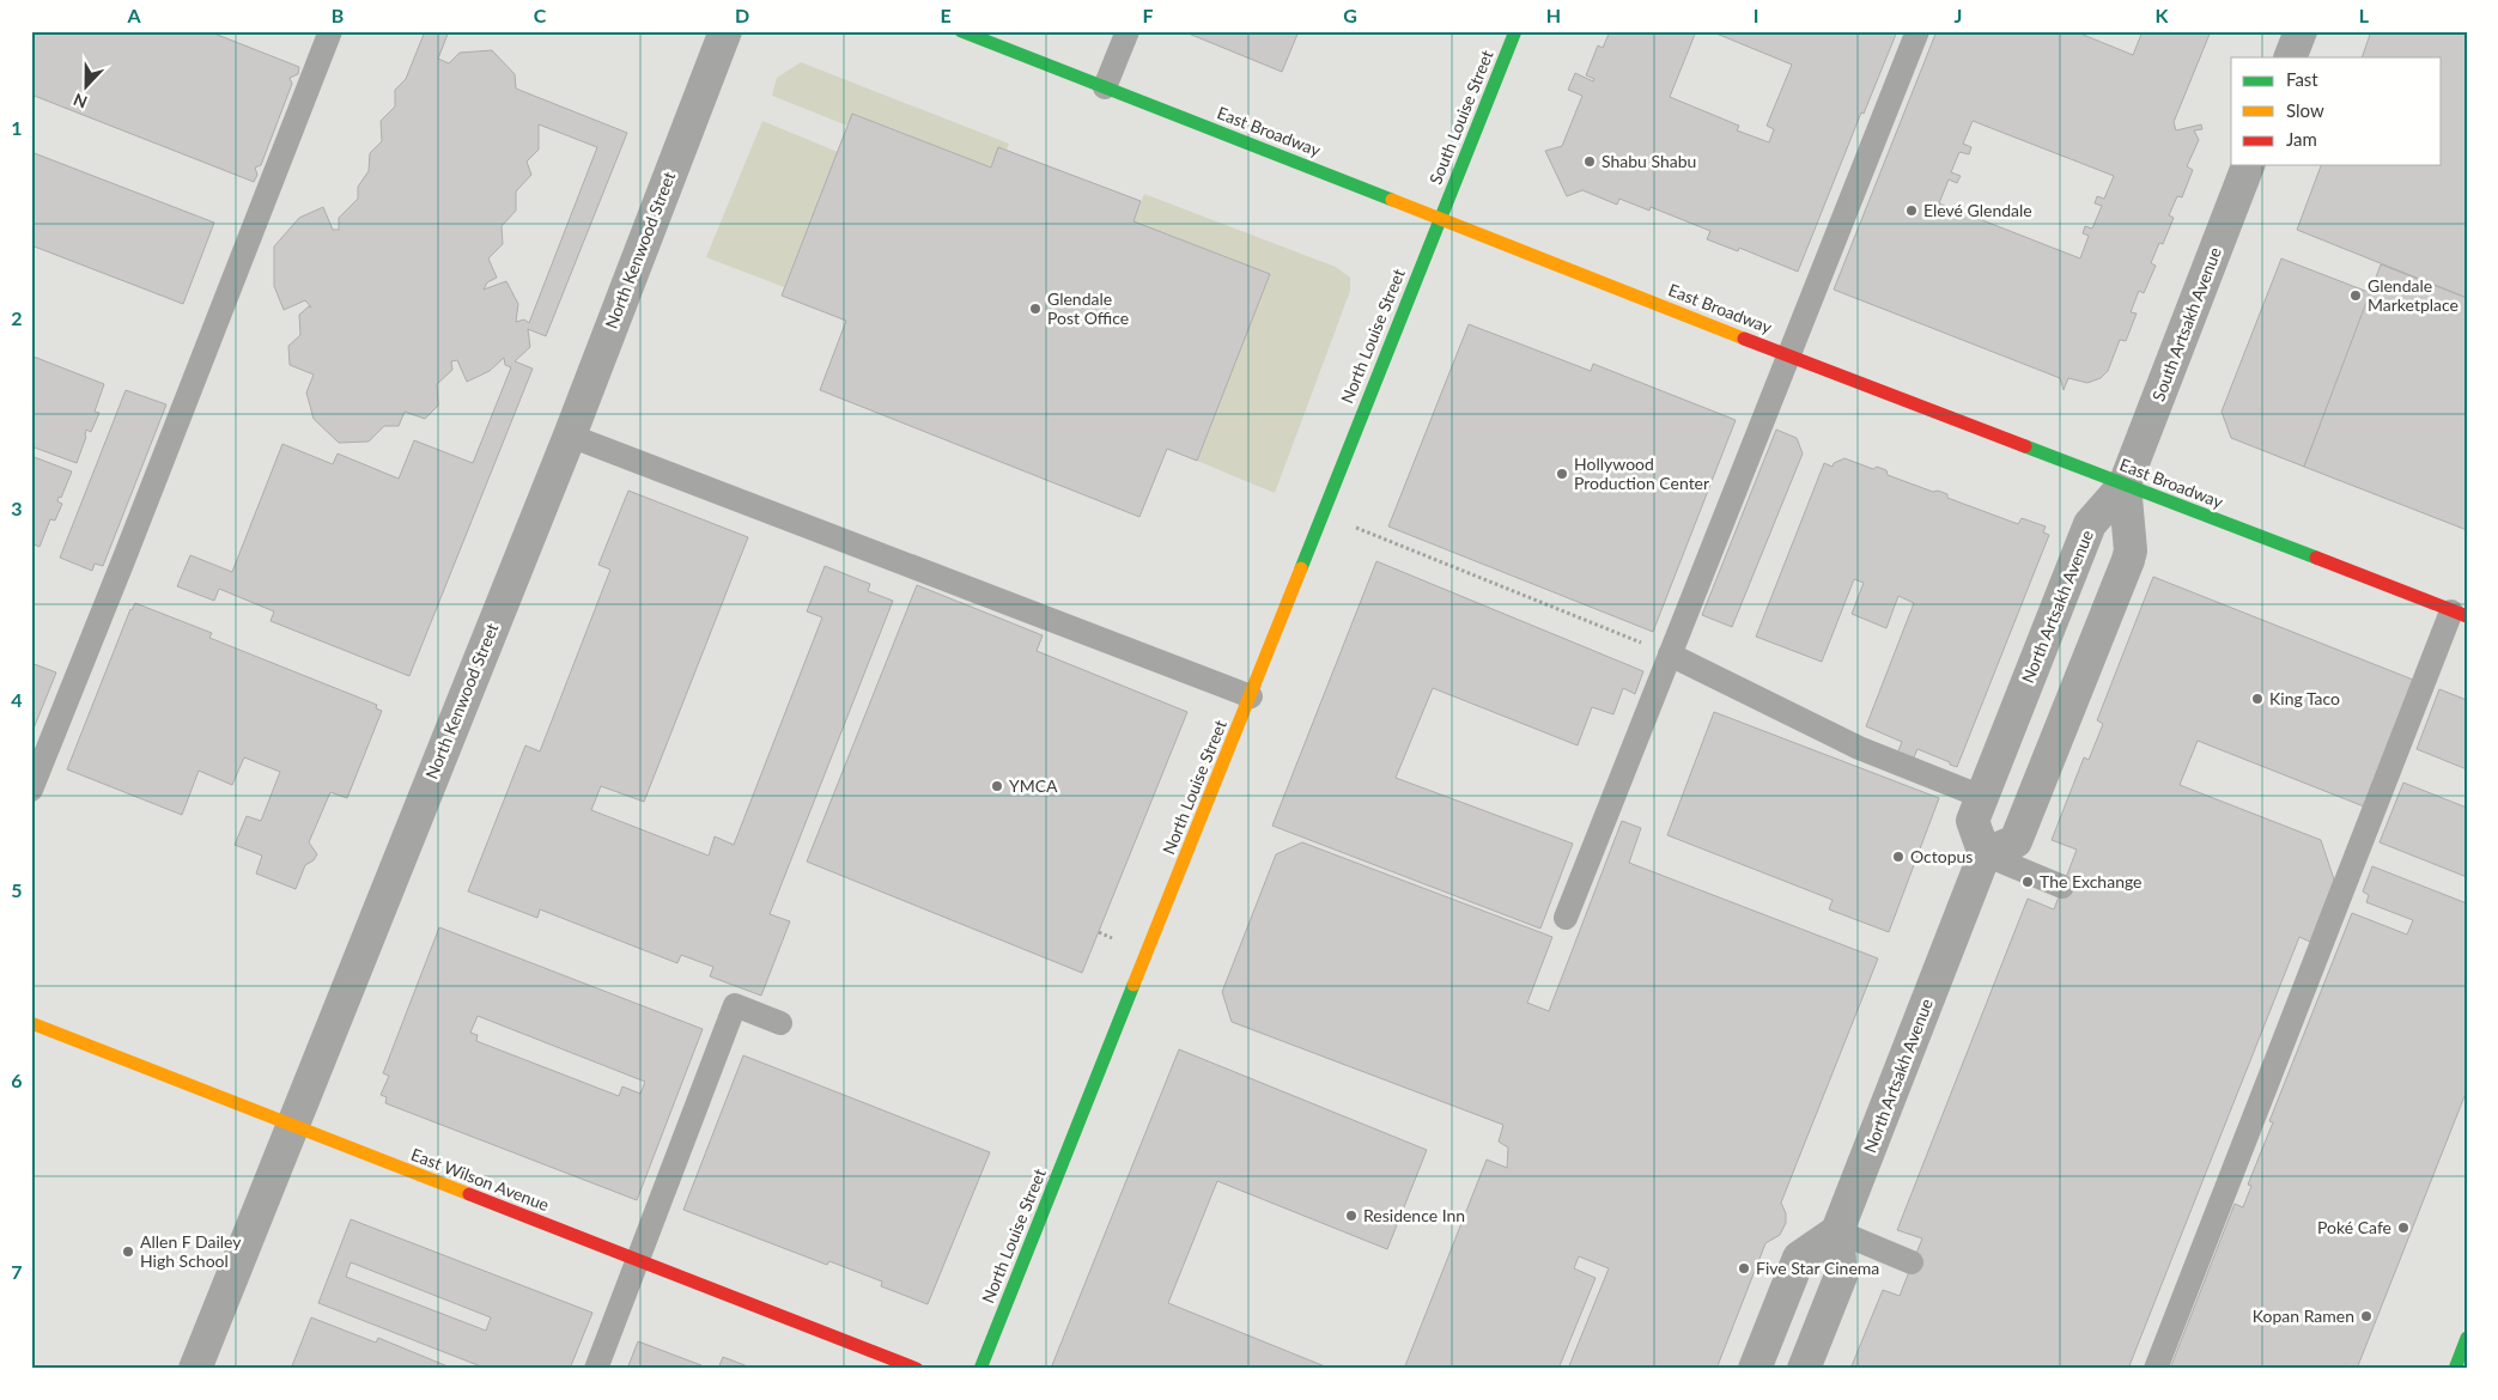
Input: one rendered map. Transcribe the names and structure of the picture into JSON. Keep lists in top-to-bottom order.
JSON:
{
  "streets": {
    "street": [
      "South Louise Street",
      "East Broadway",
      "North Kenwood Street",
      "South Artsakh Avenue",
      "North Louise Street",
      "North Artsakh Avenue",
      "East Wilson Avenue"
    ]
  },
  "crossings": [
    ["South Louise Street", "East Broadway"],
    ["South Louise Street", "North Louise Street"],
    ["East Broadway", "South Artsakh Avenue"],
    ["East Broadway", "North Louise Street"],
    ["East Broadway", "North Artsakh Avenue"],
    ["North Kenwood Street", "East Wilson Avenue"],
    ["South Artsakh Avenue", "North Artsakh Avenue"]
  ],
  "places": [
    "Shabu Shabu",
    "Elevé Glendale",
    "Glendale Marketplace",
    "Glendale Post Office",
    "Hollywood Production Center",
    "King Taco",
    "YMCA",
    "Octopus",
    "The Exchange",
    "Residence Inn",
    "Poké Cafe",
    "Allen F Dailey High School",
    "Five Star Cinema",
    "Kopan Ramen"
  ],
  "legend": ["Fast", "Slow", "Jam"],
  "north": "bottom",
  "grid": {
    "columns": [
      "A",
      "B",
      "C",
      "D",
      "E",
      "F",
      "G",
      "H",
      "I",
      "J",
      "K",
      "L"
    ],
    "rows": [
      "1",
      "2",
      "3",
      "4",
      "5",
      "6",
      "7"
    ]
  }
}
